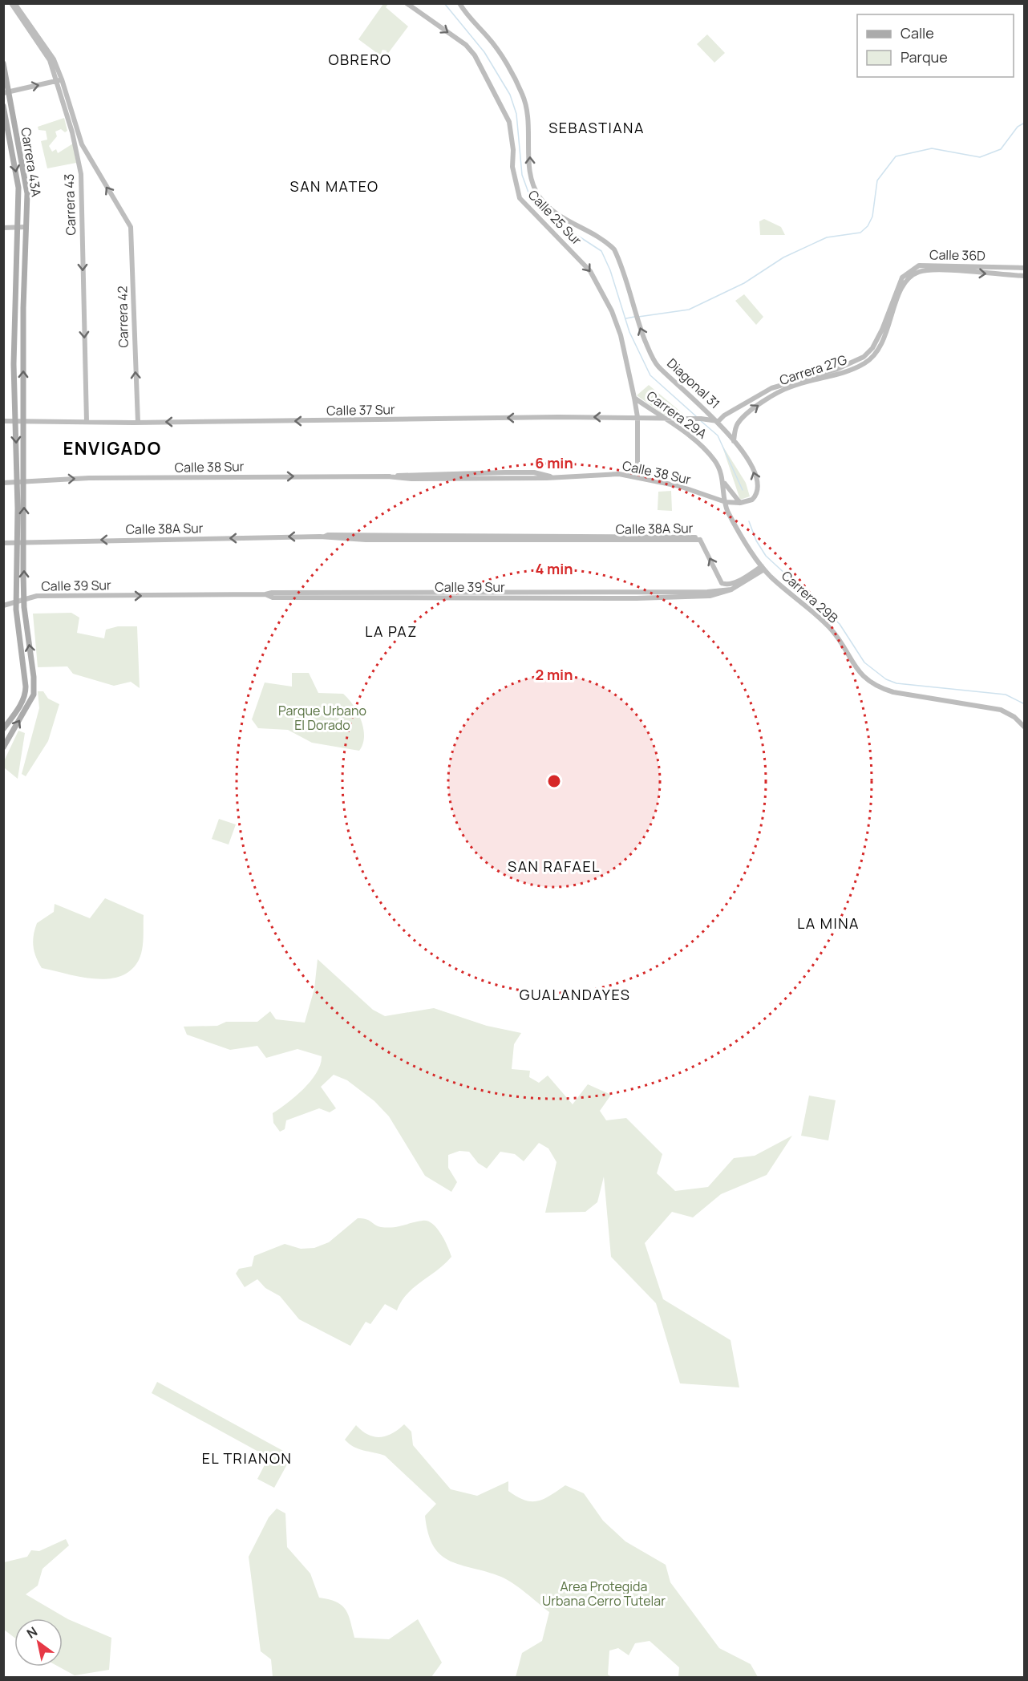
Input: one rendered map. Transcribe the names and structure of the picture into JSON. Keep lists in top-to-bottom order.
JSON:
{
  "streets": {
    "main road": ["Carrera 43A"],
    "street": [
      "Carrera 43",
      "Calle 25 Sur",
      "Calle 36D",
      "Carrera 42",
      "Carrera 27G",
      "Diagonal 31",
      "Calle 37 Sur",
      "Carrera 29A",
      "Calle 38 Sur",
      "Calle 38A Sur",
      "Calle 39 Sur",
      "Carrera 29B"
    ]
  },
  "crossings": [
    ["Carrera 43A", "Calle 37 Sur"],
    ["Carrera 43A", "Calle 38 Sur"],
    ["Carrera 43A", "Calle 38A Sur"],
    ["Carrera 43A", "Calle 39 Sur"],
    ["Carrera 43", "Carrera 42"],
    ["Carrera 43", "Calle 37 Sur"],
    ["Calle 25 Sur", "Calle 37 Sur"],
    ["Calle 25 Sur", "Carrera 29A"],
    ["Calle 25 Sur", "Calle 38 Sur"],
    ["Calle 36D", "Carrera 27G"],
    ["Carrera 42", "Calle 37 Sur"],
    ["Carrera 27G", "Diagonal 31"],
    ["Carrera 27G", "Calle 37 Sur"],
    ["Diagonal 31", "Calle 37 Sur"],
    ["Calle 37 Sur", "Carrera 29A"],
    ["Carrera 29A", "Calle 38 Sur"],
    ["Carrera 29A", "Carrera 29B"],
    ["Calle 38 Sur", "Carrera 29B"],
    ["Calle 39 Sur", "Carrera 29B"]
  ],
  "one_way": [
    "Calle 25 Sur",
    "Calle 36D",
    "Carrera 42",
    "Diagonal 31",
    "Calle 37 Sur",
    "Calle 38 Sur",
    "Calle 38A Sur"
  ],
  "districts": [
    "OBRERO",
    "SEBASTIANA",
    "SAN MATEO",
    "ENVIGADO",
    "LA PAZ",
    "SAN RAFAEL",
    "LA MINA",
    "GUALANDAYES",
    "EL TRIANON"
  ],
  "parks": ["Parque Urbano El Dorado", "Area Protegida Urbana Cerro Tutelar"],
  "legend": ["Calle", "Parque"],
  "north": "top left",
  "rings": ["6 min", "4 min", "2 min"]
}
